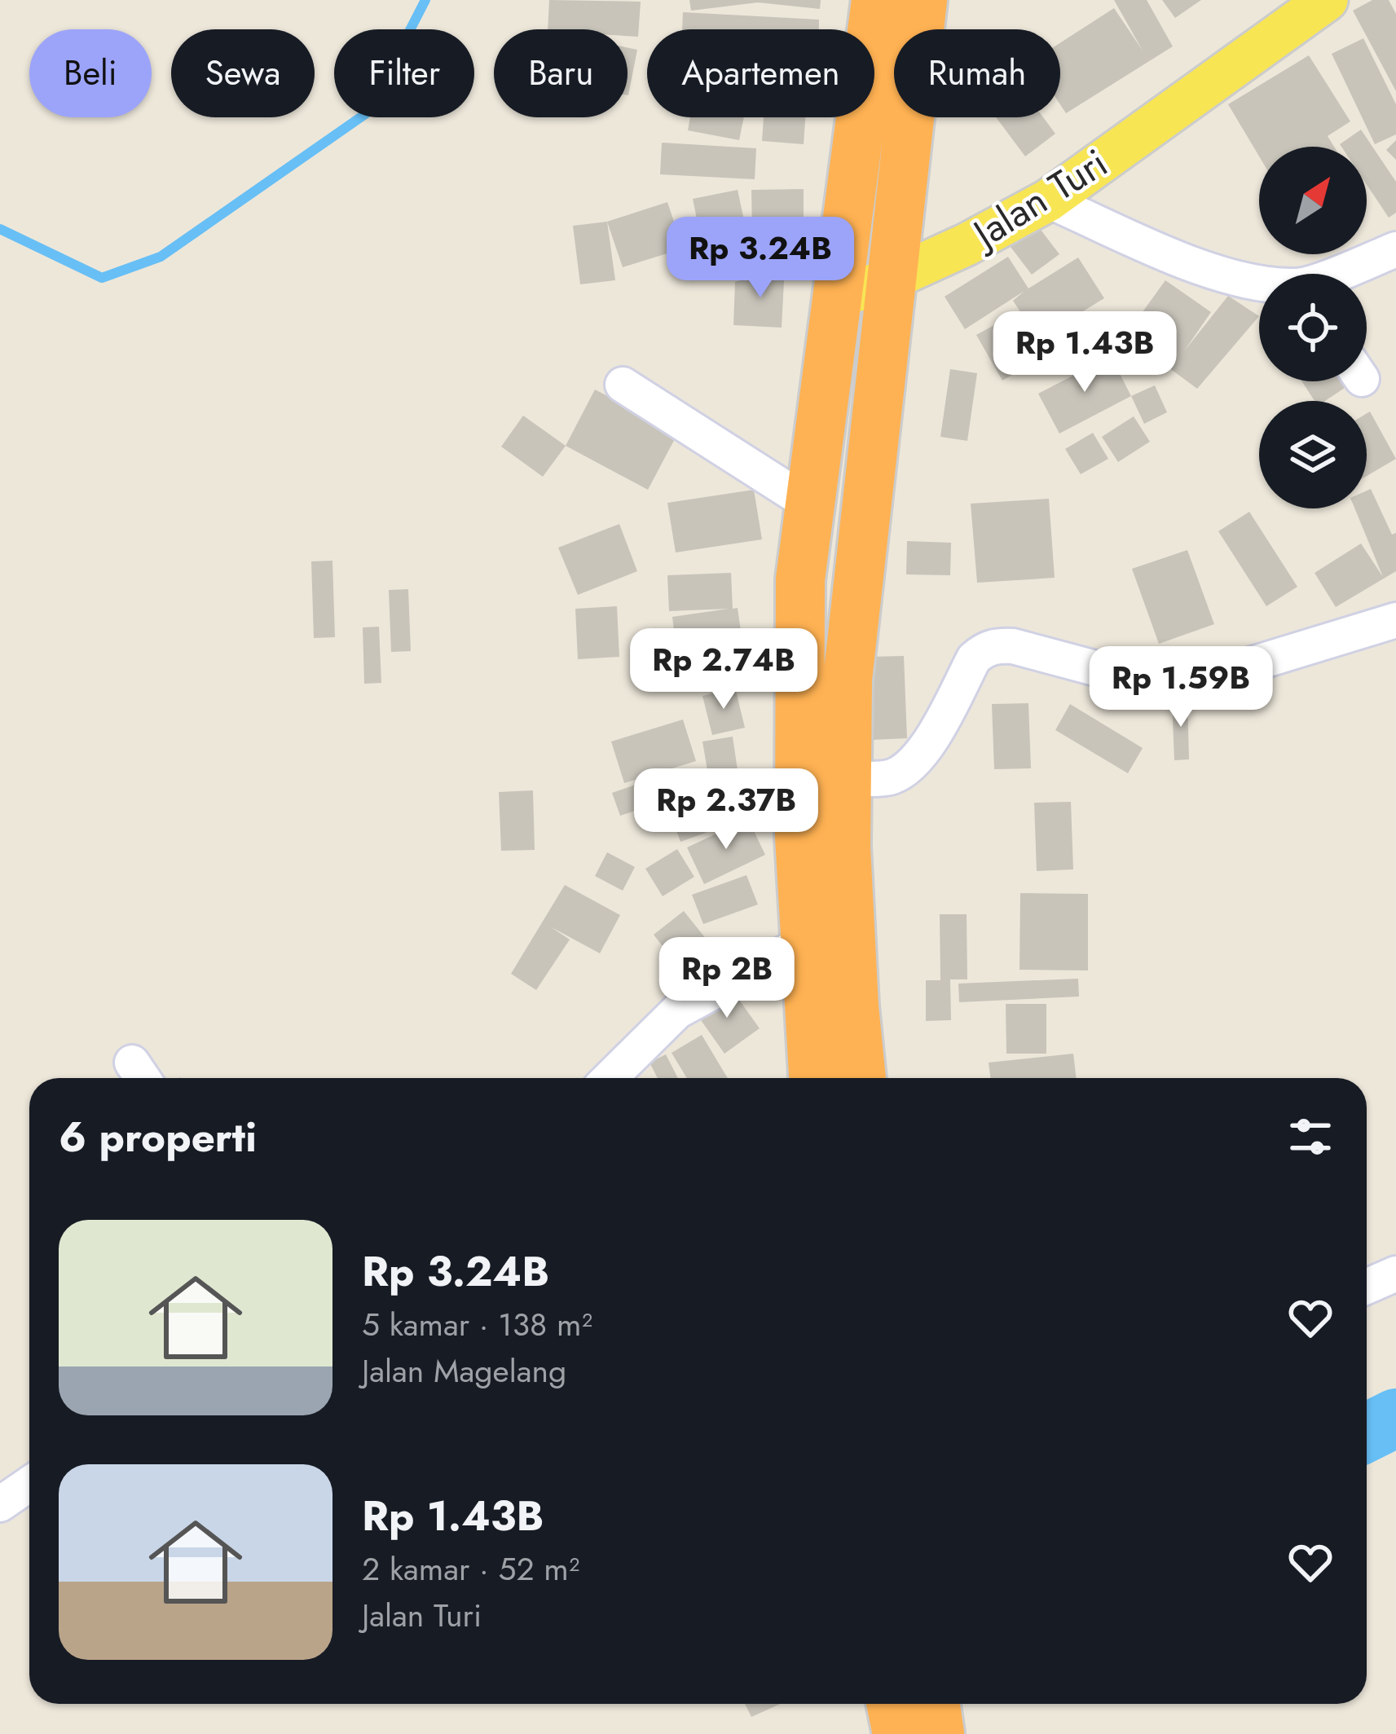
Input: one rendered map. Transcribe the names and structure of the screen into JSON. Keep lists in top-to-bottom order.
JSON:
{
  "streets": {
    "main road": ["Jalan Turi"]
  },
  "north": "top right",
  "page": {
    "chip": [
      "Beli",
      "Sewa",
      "Filter",
      "Baru",
      "Apartemen",
      "Rumah"
    ],
    "price": [
      "Rp 3.24B",
      "Rp 1.43B",
      "Rp 2.74B",
      "Rp 1.59B",
      "Rp 2.37B",
      "Rp 2B"
    ],
    "heading": "6 properti",
    "list": [
      {
        "name": "Rp 3.24B",
        "note": "5 kamar · 138 m² · Jalan Magelang"
      },
      {
        "name": "Rp 1.43B",
        "note": "2 kamar · 52 m² · Jalan Turi"
      }
    ]
  }
}
